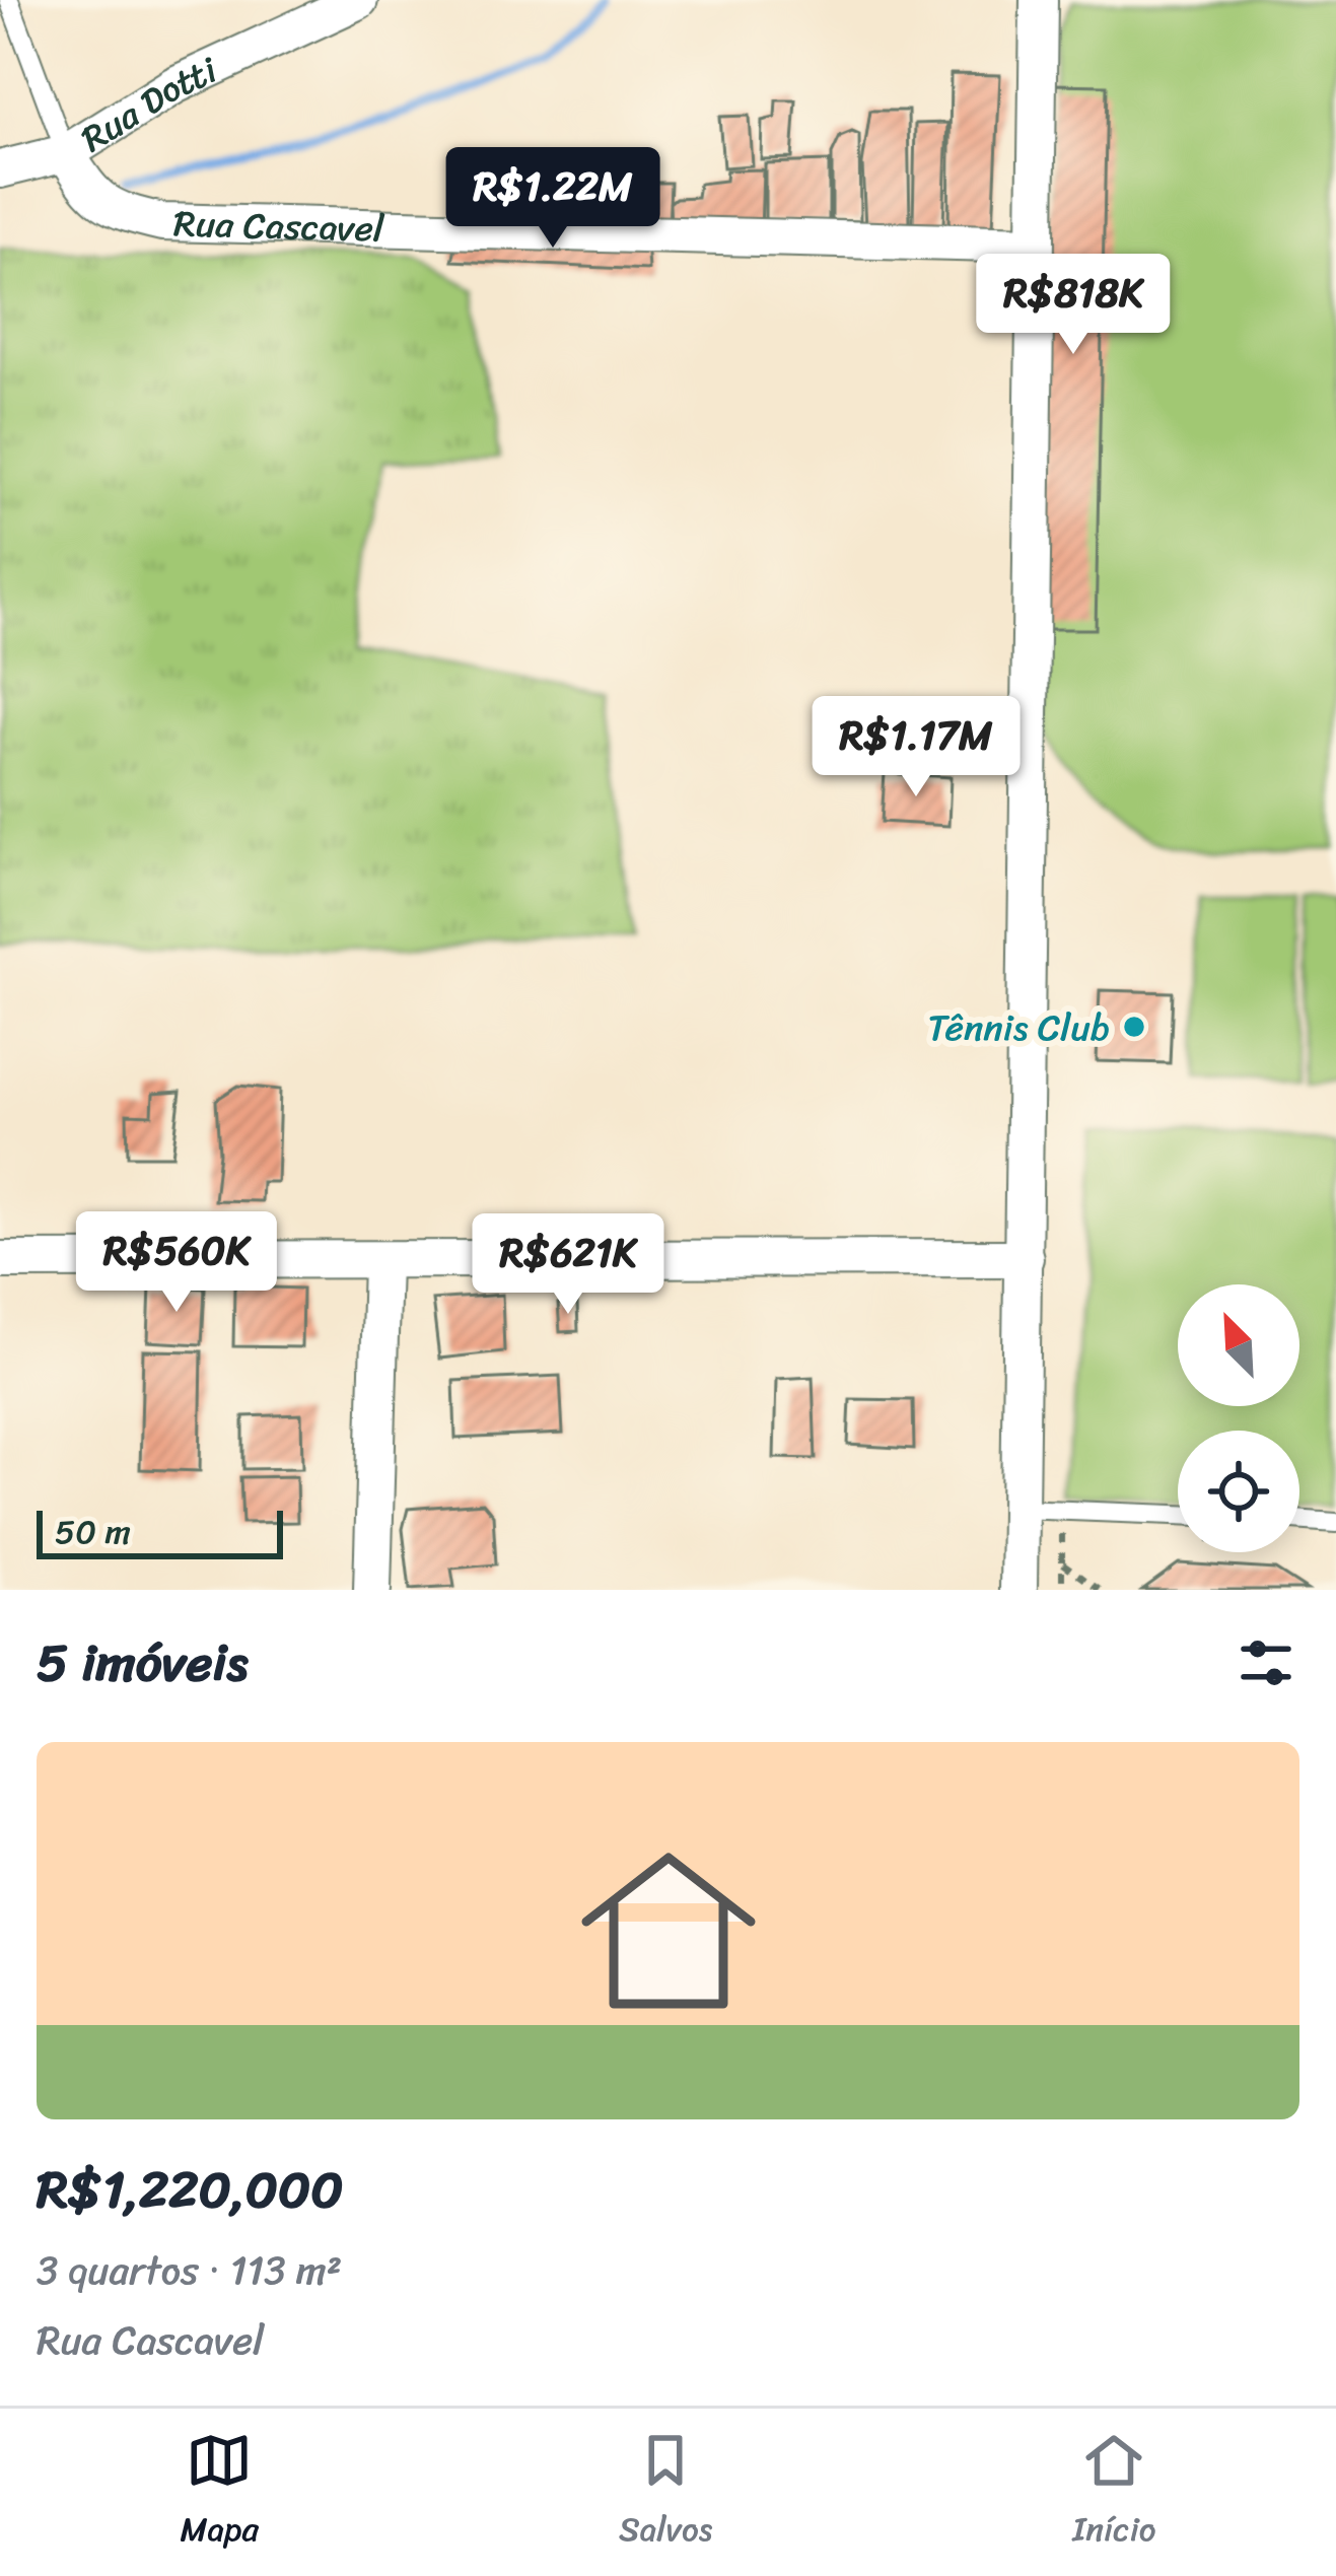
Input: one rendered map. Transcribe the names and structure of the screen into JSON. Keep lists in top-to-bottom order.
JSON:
{
  "streets": {
    "street": ["Rua Dotti", "Rua Cascavel"]
  },
  "crossings": [
    ["Rua Dotti", "Rua Cascavel"]
  ],
  "places": ["Tênnis Club"],
  "scale_bar": "50 m",
  "north": "top left",
  "page": {
    "price": [
      "R$1.22M",
      "R$818K",
      "R$1.17M",
      "R$560K",
      "R$621K"
    ],
    "scale": "50 m",
    "heading": "5 imóveis",
    "list": [
      {
        "name": "R$1,220,000",
        "note": "3 quartos · 113 m² · Rua Cascavel"
      }
    ],
    "tabs": ["Mapa", "Salvos", "Início"]
  }
}
